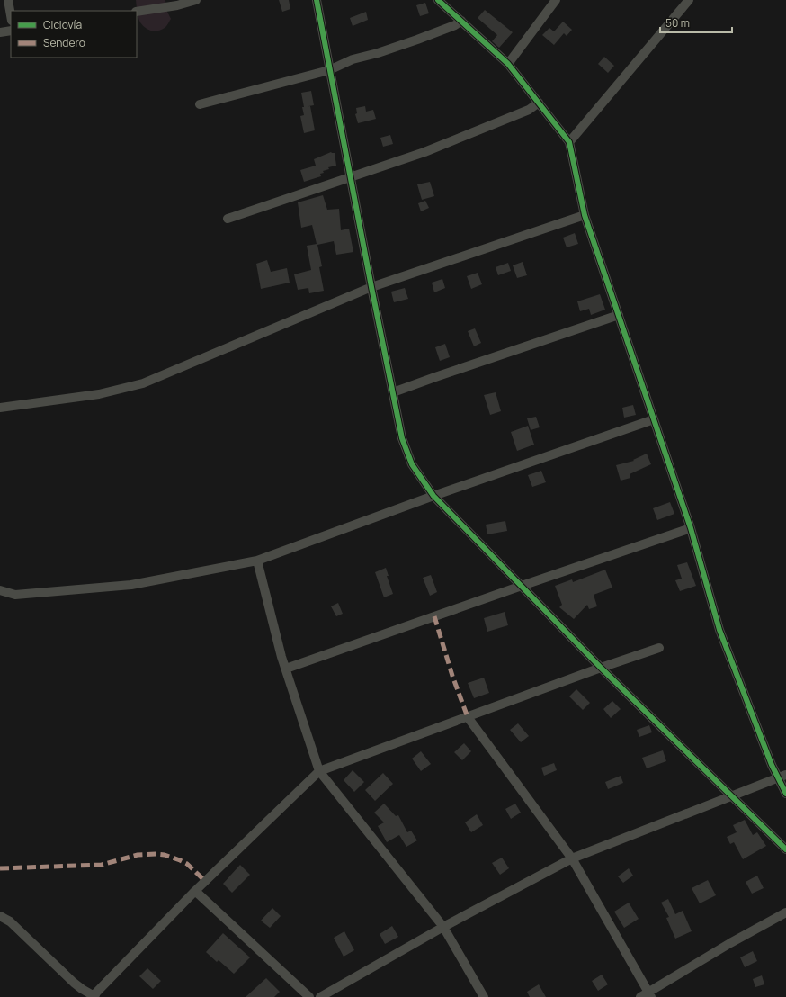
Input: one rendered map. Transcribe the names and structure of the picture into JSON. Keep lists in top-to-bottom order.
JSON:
{
  "legend": ["Ciclovía", "Sendero"],
  "scale_bar": "50 m"
}
